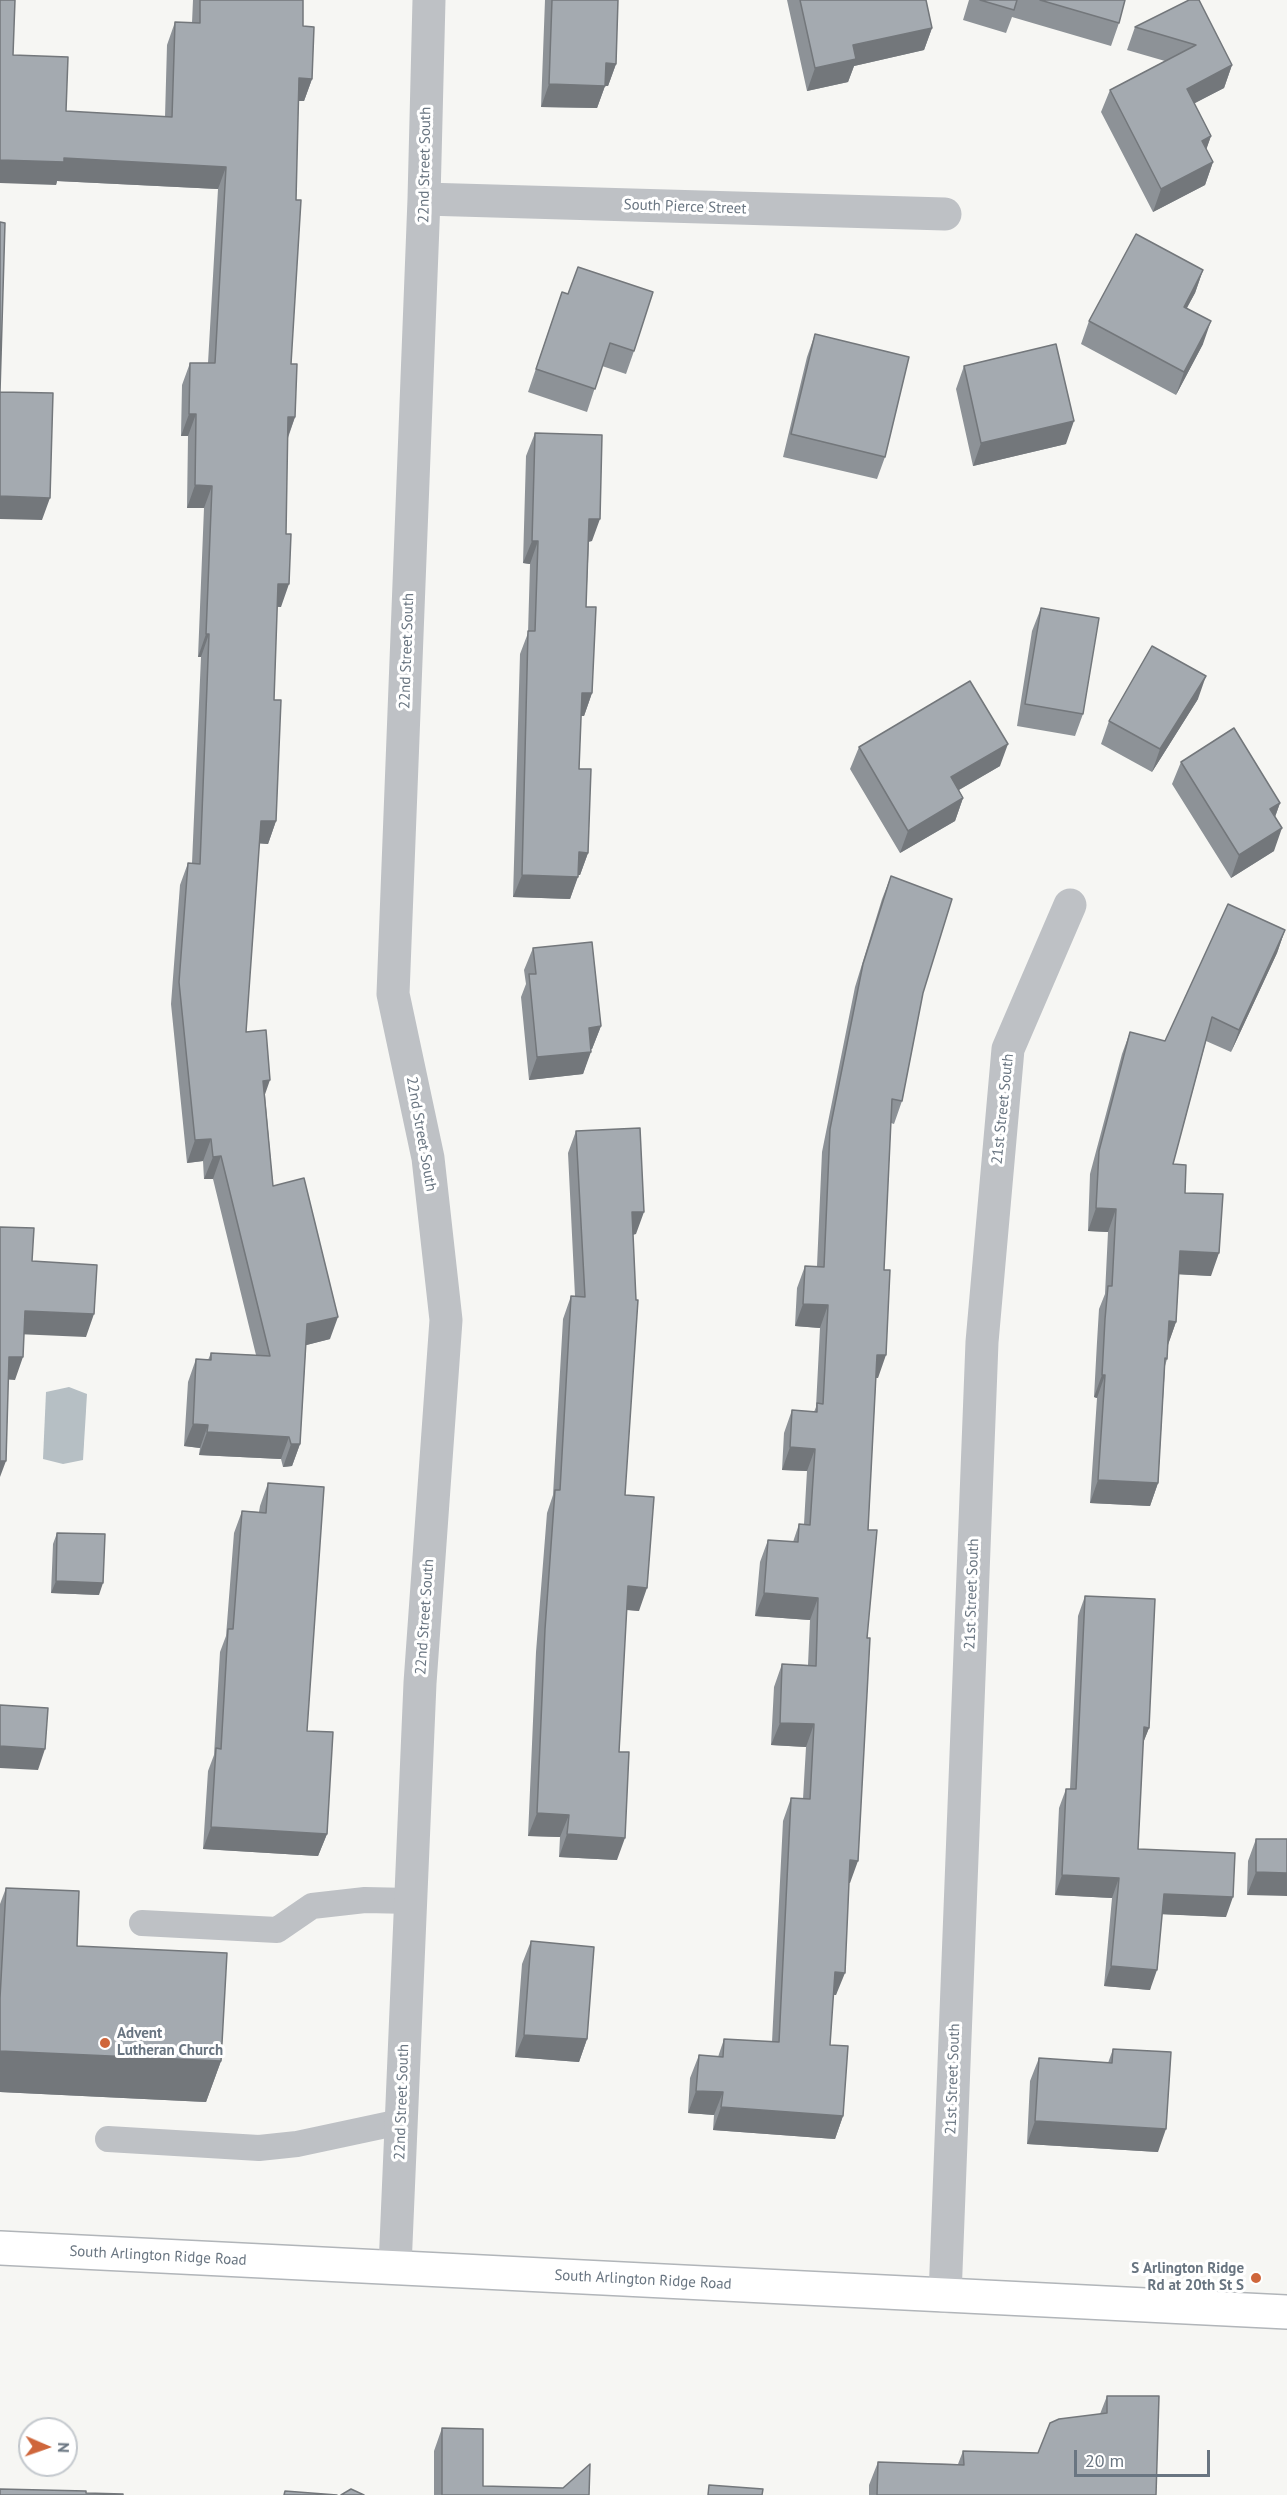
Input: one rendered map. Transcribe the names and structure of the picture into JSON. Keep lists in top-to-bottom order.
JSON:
{
  "streets": {
    "main road": ["South Arlington Ridge Road"],
    "street": ["22nd Street South", "South Pierce Street", "21st Street South"]
  },
  "crossings": [
    ["22nd Street South", "South Pierce Street"],
    ["22nd Street South", "South Arlington Ridge Road"],
    ["21st Street South", "South Arlington Ridge Road"]
  ],
  "places": ["Advent Lutheran Church", "S Arlington Ridge Rd at 20th St S"],
  "scale_bar": "20 m",
  "north": "right"
}
